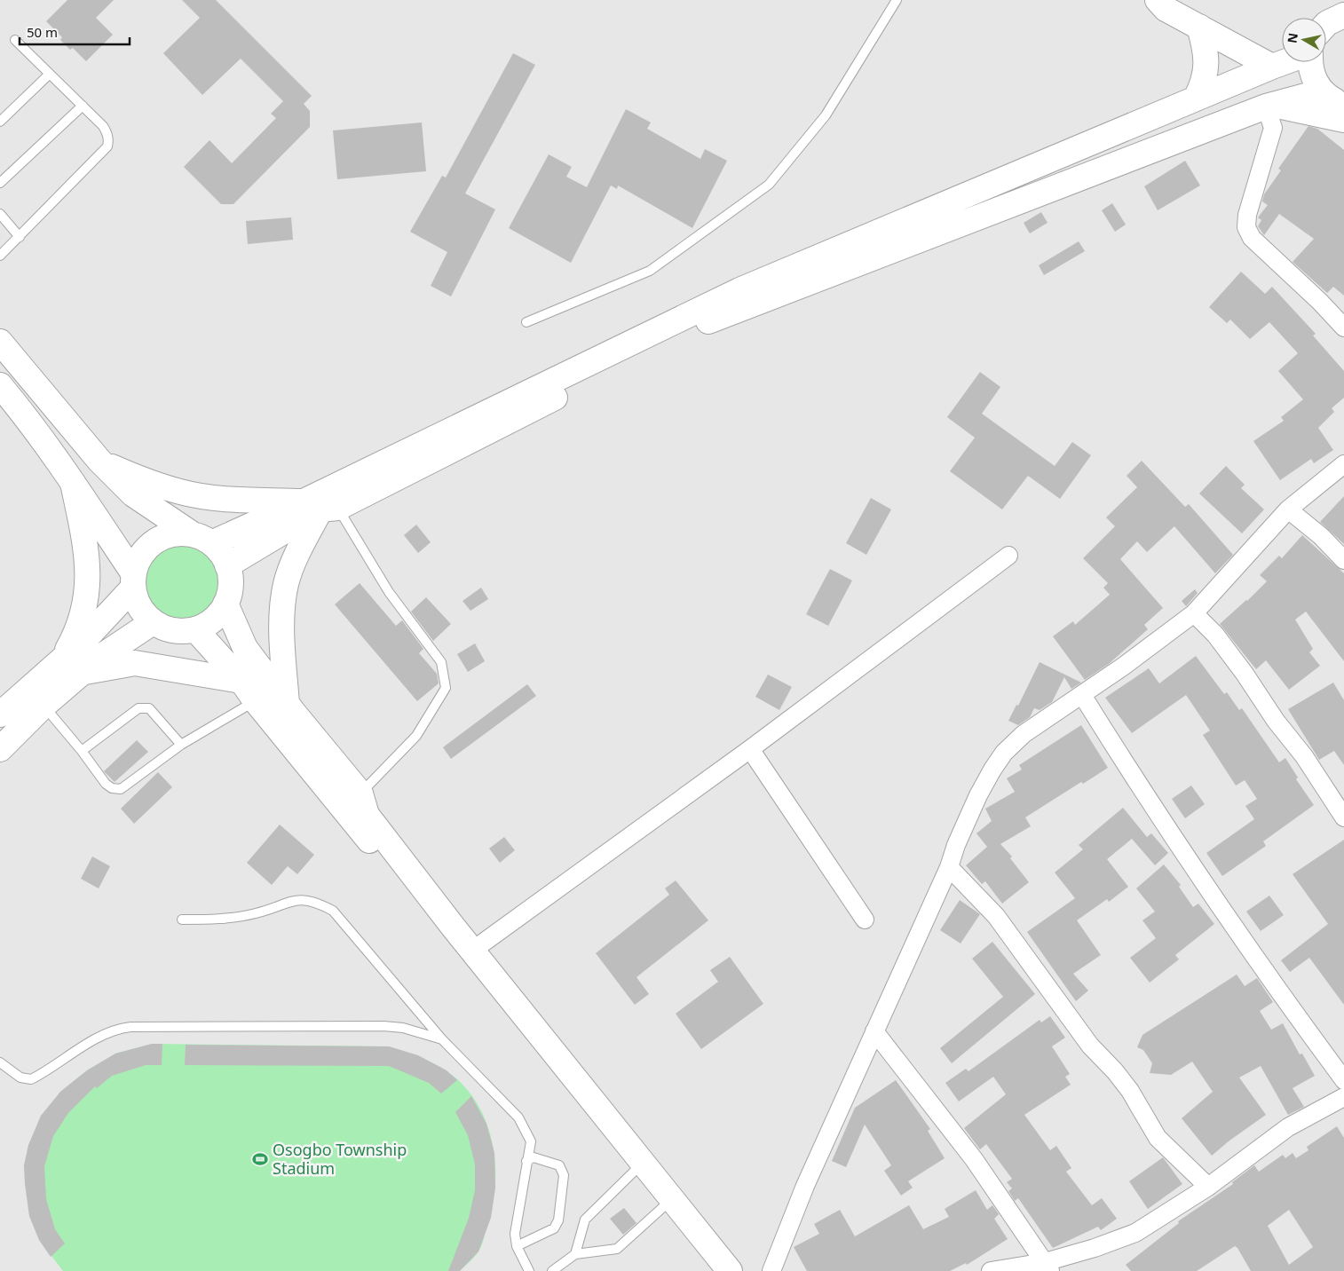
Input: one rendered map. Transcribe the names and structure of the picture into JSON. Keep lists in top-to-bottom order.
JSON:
{
  "places": {
    "sports": ["Osogbo Township Stadium"]
  },
  "scale_bar": "50 m",
  "north": "left"
}
